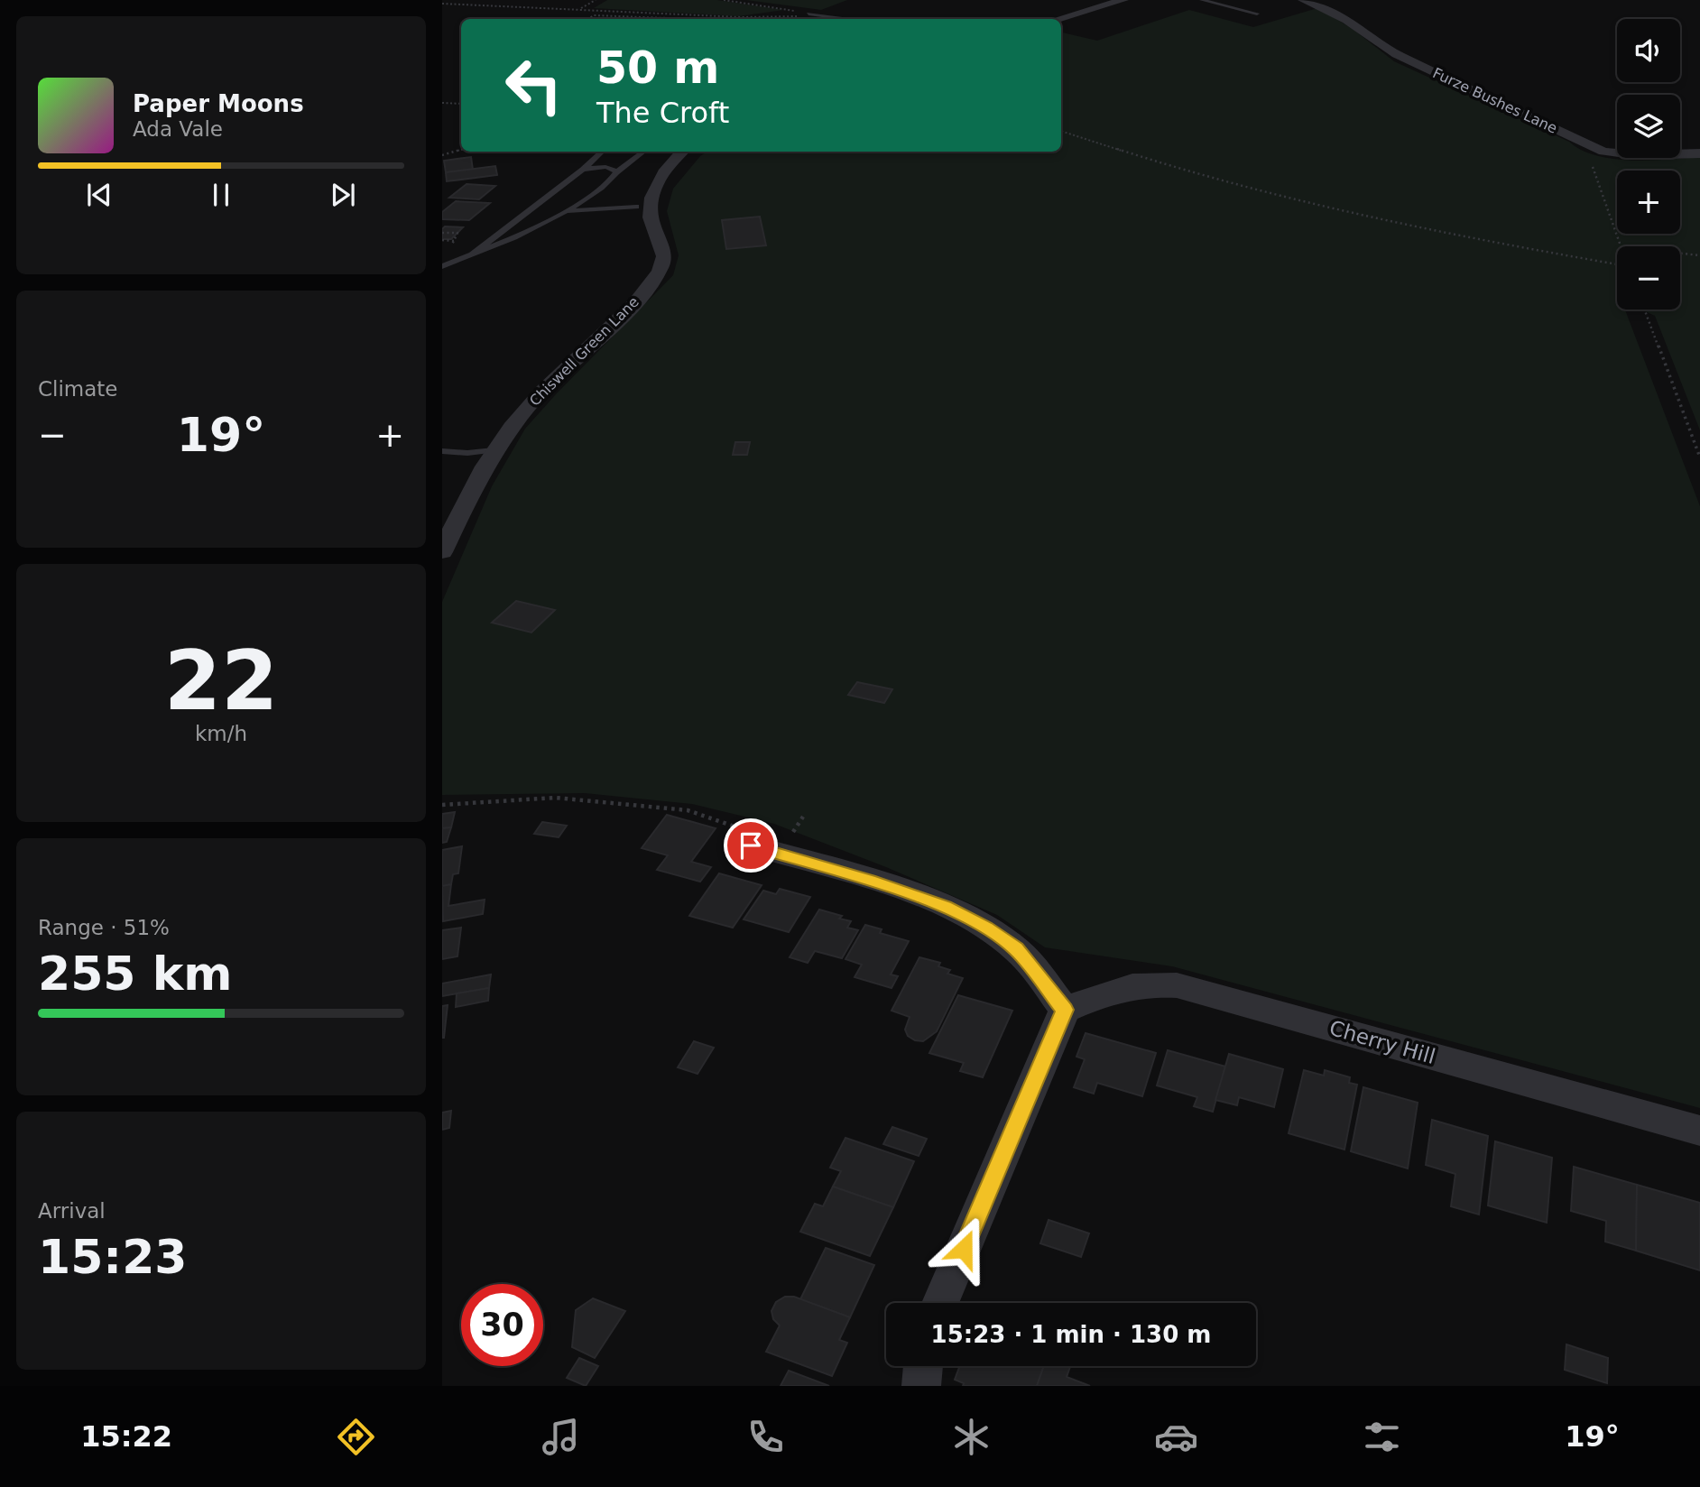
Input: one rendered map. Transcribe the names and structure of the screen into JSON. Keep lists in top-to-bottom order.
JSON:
{
  "streets": {
    "street": ["Furze Bushes Lane", "Chiswell Green Lane", "Cherry Hill"]
  },
  "page": {
    "map_buttons": ["+", "−"],
    "turn": ["50 m", "The Croft"],
    "song": ["Paper Moons", "Ada Vale"],
    "tile": [
      "Climate",
      ["22", "km/h"],
      ["Range · 51%", "255 km"],
      ["Arrival", "15:23"]
    ],
    "heat": ["−", "19°", "+"],
    "limit": "30",
    "trip": "15:23 · 1 min · 130 m",
    "tabs": ["15:22", "19°"]
  }
}
